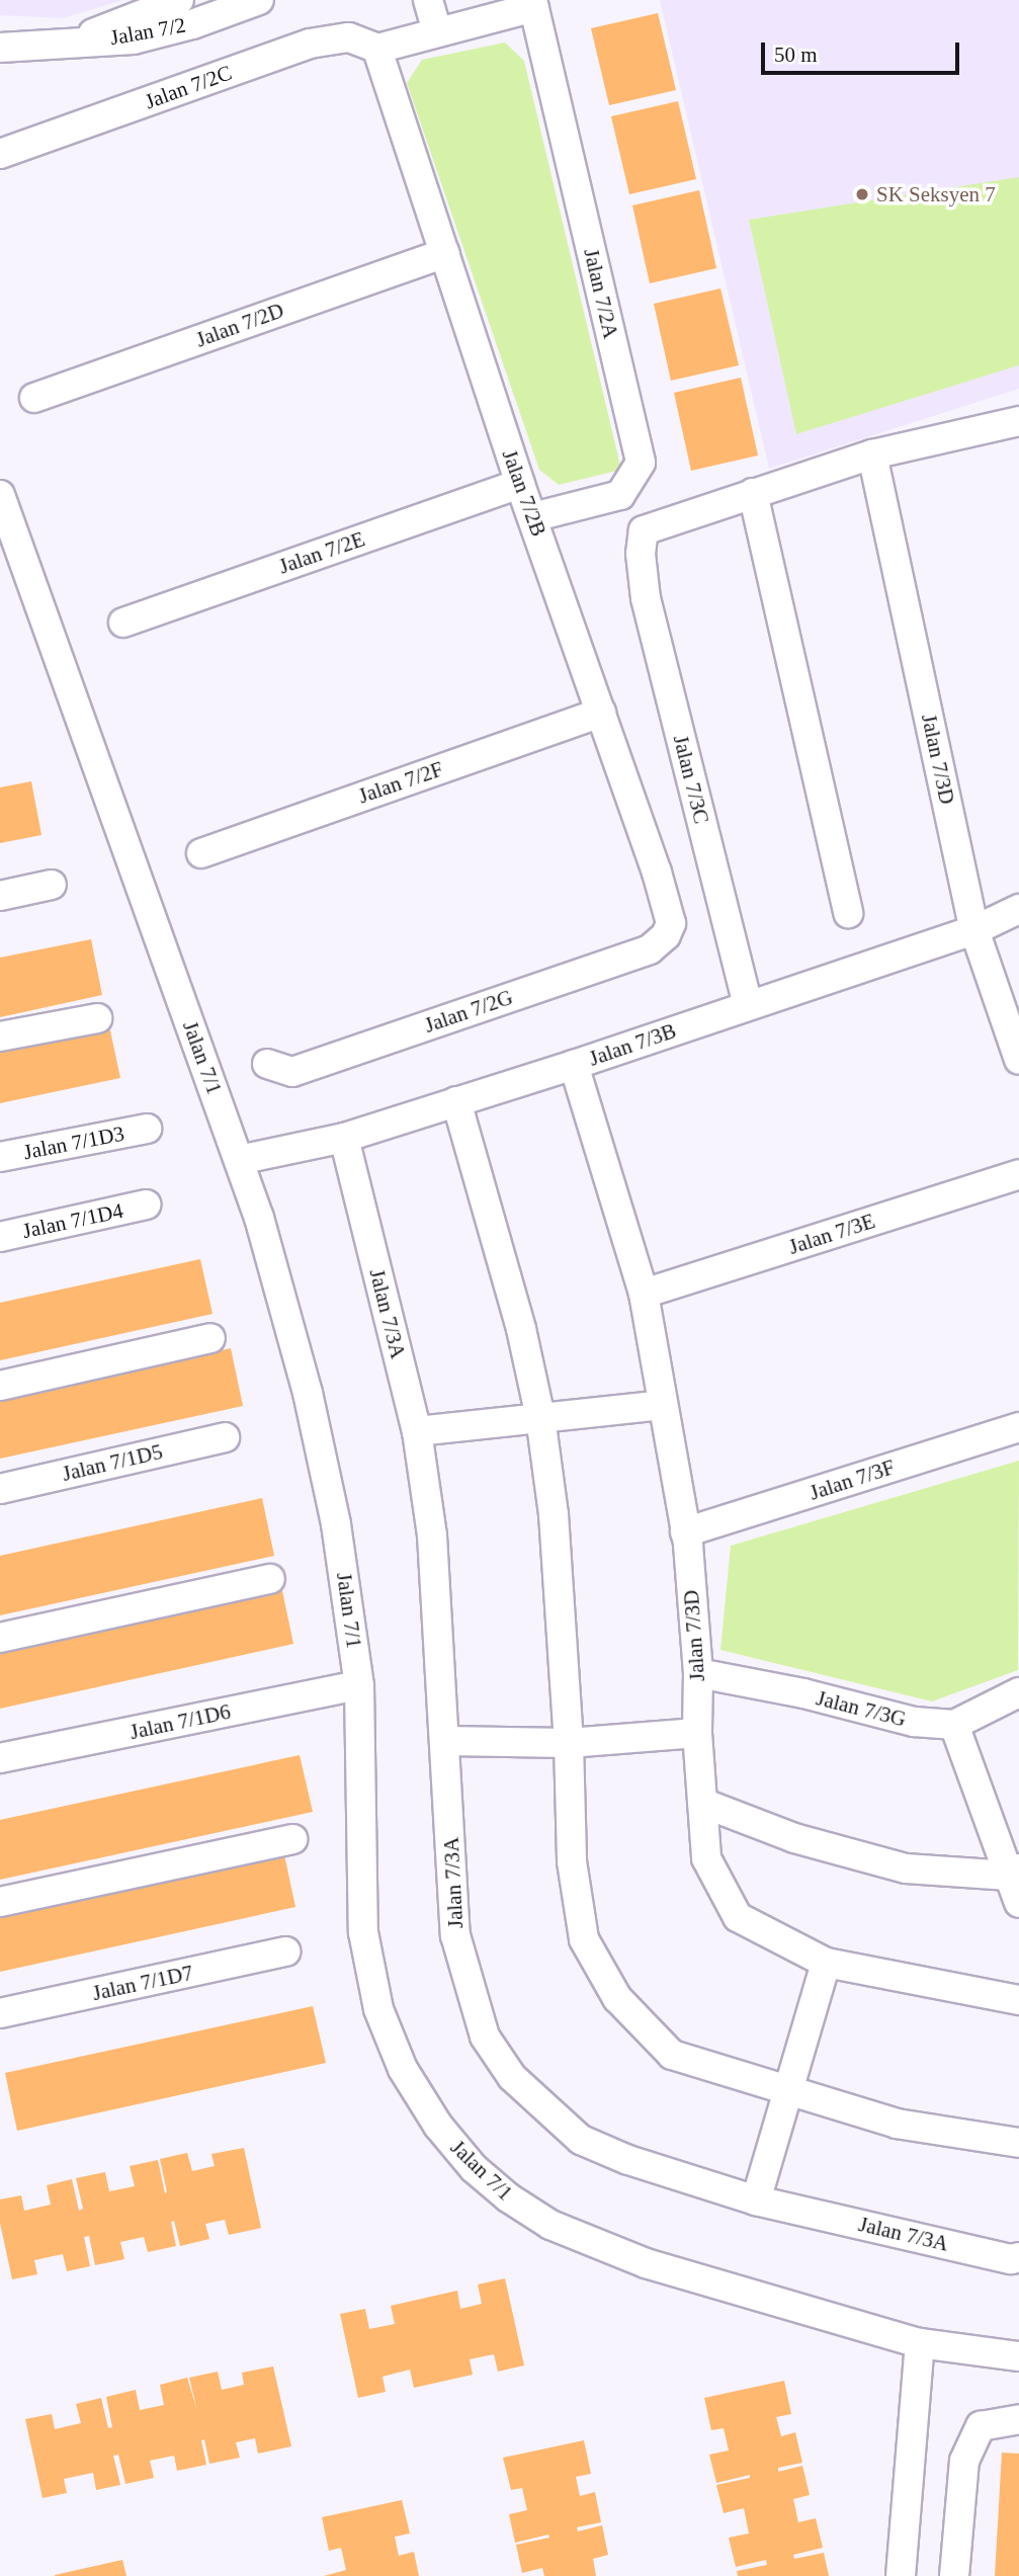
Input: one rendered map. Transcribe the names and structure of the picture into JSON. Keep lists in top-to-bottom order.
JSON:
{
  "streets": {
    "street": [
      "Jalan 7/2",
      "Jalan 7/2C",
      "Jalan 7/2A",
      "Jalan 7/2D",
      "Jalan 7/2B",
      "Jalan 7/2E",
      "Jalan 7/3D",
      "Jalan 7/3C",
      "Jalan 7/2F",
      "Jalan 7/2G",
      "Jalan 7/3B",
      "Jalan 7/1",
      "Jalan 7/1D3",
      "Jalan 7/1D4",
      "Jalan 7/3E",
      "Jalan 7/3A",
      "Jalan 7/1D5",
      "Jalan 7/3F",
      "Jalan 7/3G",
      "Jalan 7/1D6",
      "Jalan 7/1D7"
    ]
  },
  "crossings": [
    ["Jalan 7/2C", "Jalan 7/2B"],
    ["Jalan 7/2A", "Jalan 7/2B"],
    ["Jalan 7/2D", "Jalan 7/2B"],
    ["Jalan 7/2B", "Jalan 7/2E"],
    ["Jalan 7/2B", "Jalan 7/2F"],
    ["Jalan 7/2B", "Jalan 7/2G"],
    ["Jalan 7/3D", "Jalan 7/3B"],
    ["Jalan 7/3D", "Jalan 7/3E"],
    ["Jalan 7/3D", "Jalan 7/3F"],
    ["Jalan 7/3D", "Jalan 7/3G"],
    ["Jalan 7/3C", "Jalan 7/3B"],
    ["Jalan 7/3B", "Jalan 7/1"],
    ["Jalan 7/3B", "Jalan 7/3A"],
    ["Jalan 7/1", "Jalan 7/1D6"]
  ],
  "places": ["SK Seksyen 7"],
  "scale_bar": "50 m"
}
